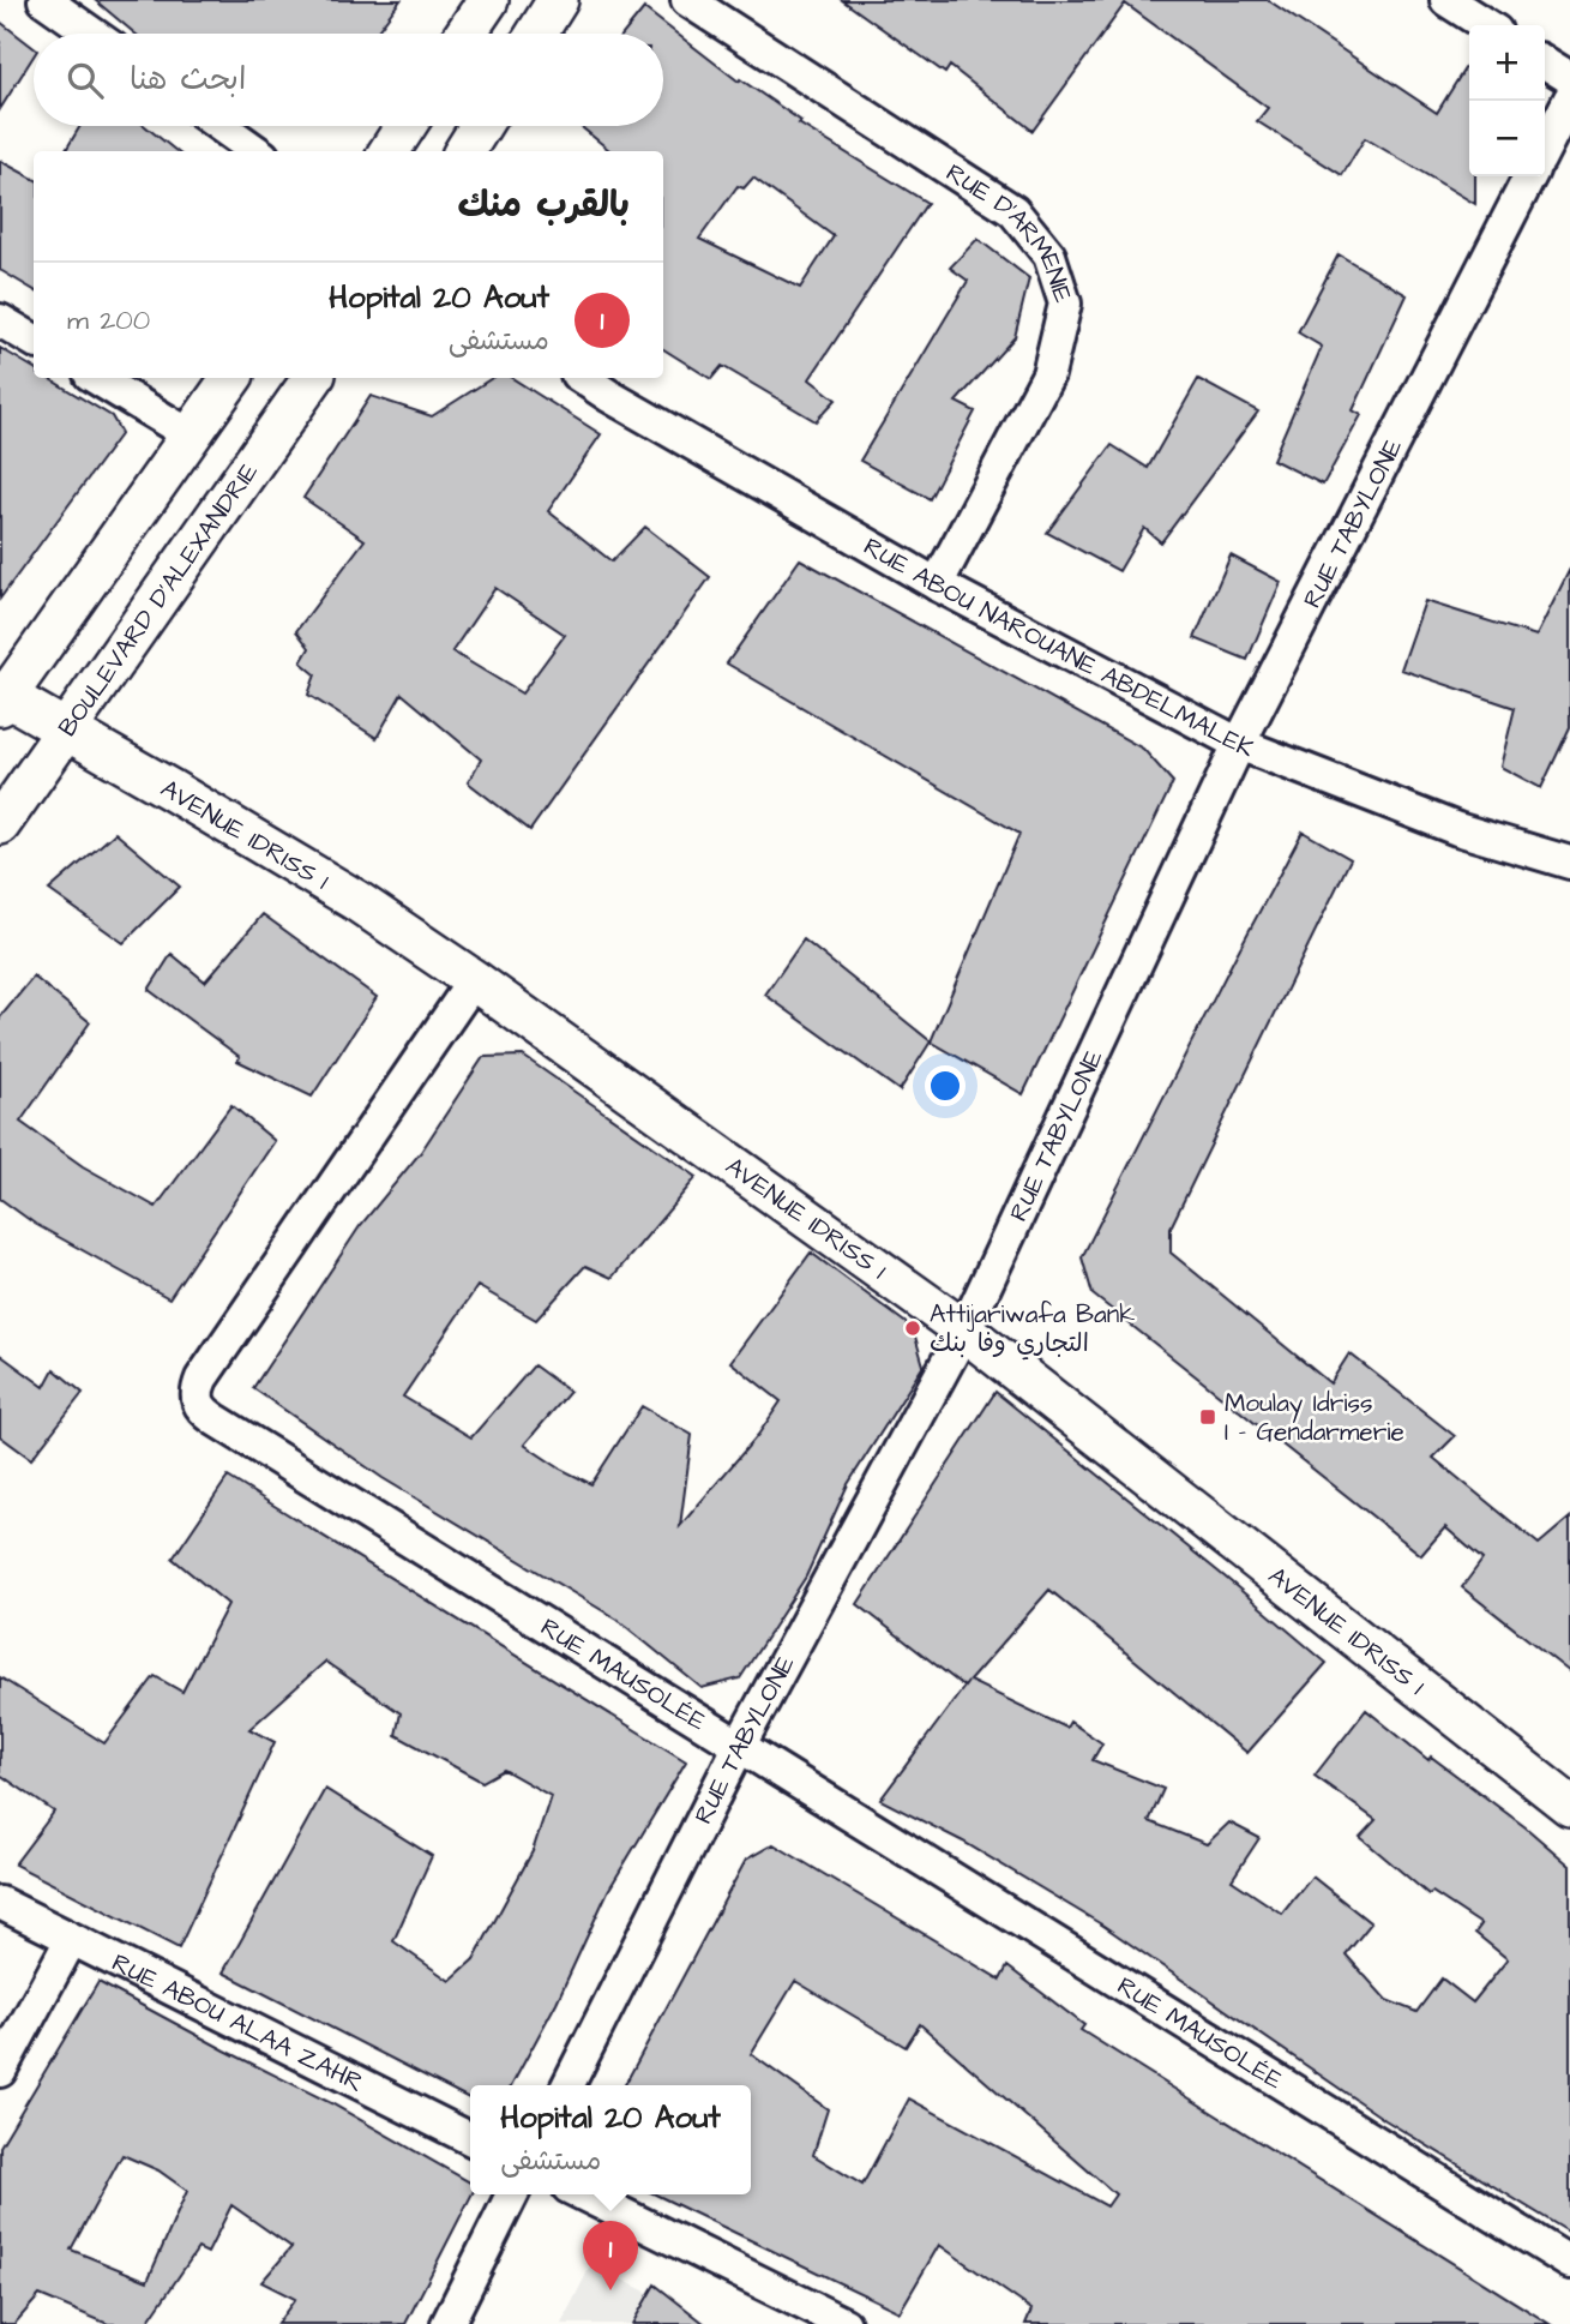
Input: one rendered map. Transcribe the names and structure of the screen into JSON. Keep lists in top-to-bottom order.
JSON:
{
  "streets": {
    "street": [
      "RUE D'ARMENIE",
      "RUE TABYLONE",
      "BOULEVARD D'ALEXANDRIE",
      "RUE ABOU NAROUANE ABDELMALEK",
      "AVENUE IDRISS 1",
      "RUE MAUSOLÉE",
      "RUE ABOU ALAA ZAHR"
    ]
  },
  "crossings": [
    ["RUE D'ARMENIE", "RUE ABOU NAROUANE ABDELMALEK"],
    ["RUE TABYLONE", "RUE ABOU NAROUANE ABDELMALEK"],
    ["RUE TABYLONE", "AVENUE IDRISS 1"],
    ["RUE TABYLONE", "RUE MAUSOLÉE"],
    ["BOULEVARD D'ALEXANDRIE", "AVENUE IDRISS 1"],
    ["AVENUE IDRISS 1", "RUE MAUSOLÉE"]
  ],
  "places": {
    "other": ["Attijariwafa Bank التجاري وفا بنك"],
    "transit": ["Moulay Idriss I - Gendarmerie"]
  },
  "page": {
    "map_buttons": ["+", "−"],
    "search": "ابحث هنا",
    "heading": "بالقرب منك",
    "list": [
      {
        "mark": "1",
        "name": "Hopital 20 Aout",
        "note": "مستشفى",
        "value": "200 m"
      }
    ],
    "popup": ["Hopital 20 Aout", "مستشفى"],
    "pins": "1"
  }
}
